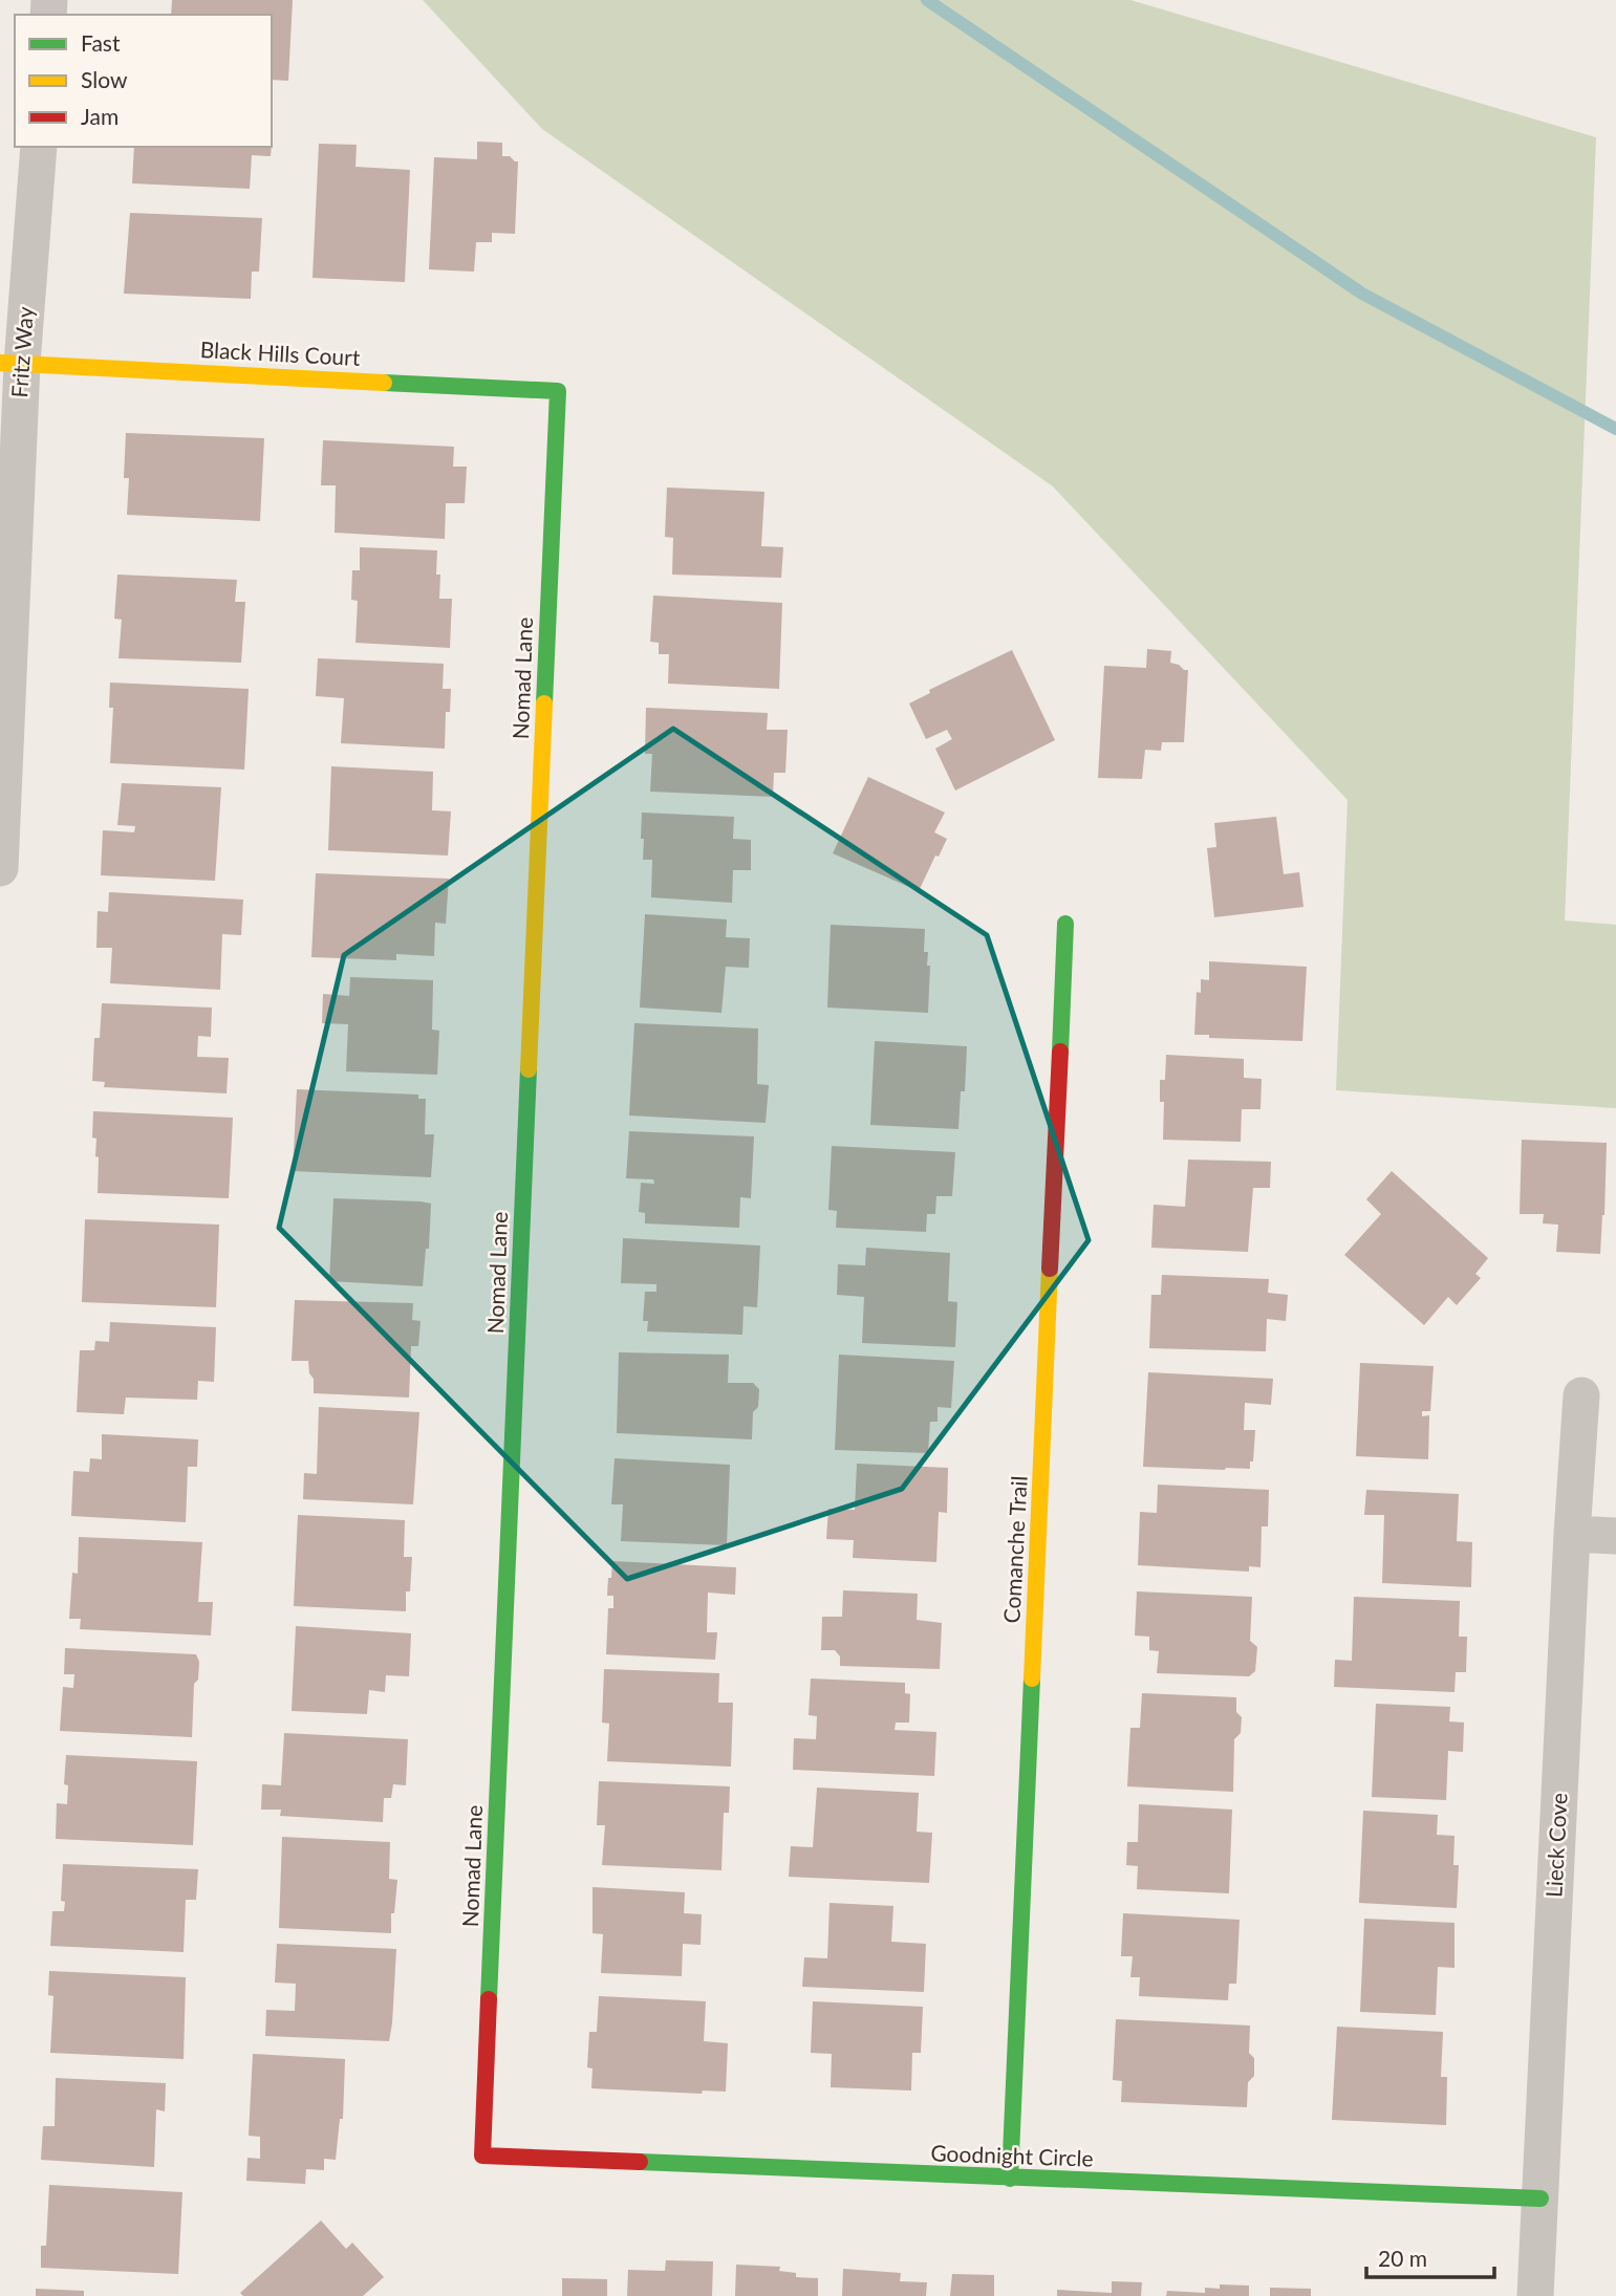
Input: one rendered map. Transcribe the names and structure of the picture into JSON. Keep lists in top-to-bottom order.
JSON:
{
  "streets": {
    "street": [
      "Fritz Way",
      "Black Hills Court",
      "Nomad Lane",
      "Comanche Trail",
      "Lieck Cove",
      "Goodnight Circle"
    ]
  },
  "crossings": [
    ["Fritz Way", "Black Hills Court"],
    ["Black Hills Court", "Nomad Lane"],
    ["Nomad Lane", "Goodnight Circle"],
    ["Comanche Trail", "Goodnight Circle"],
    ["Lieck Cove", "Goodnight Circle"]
  ],
  "legend": ["Fast", "Slow", "Jam"],
  "scale_bar": "20 m"
}
